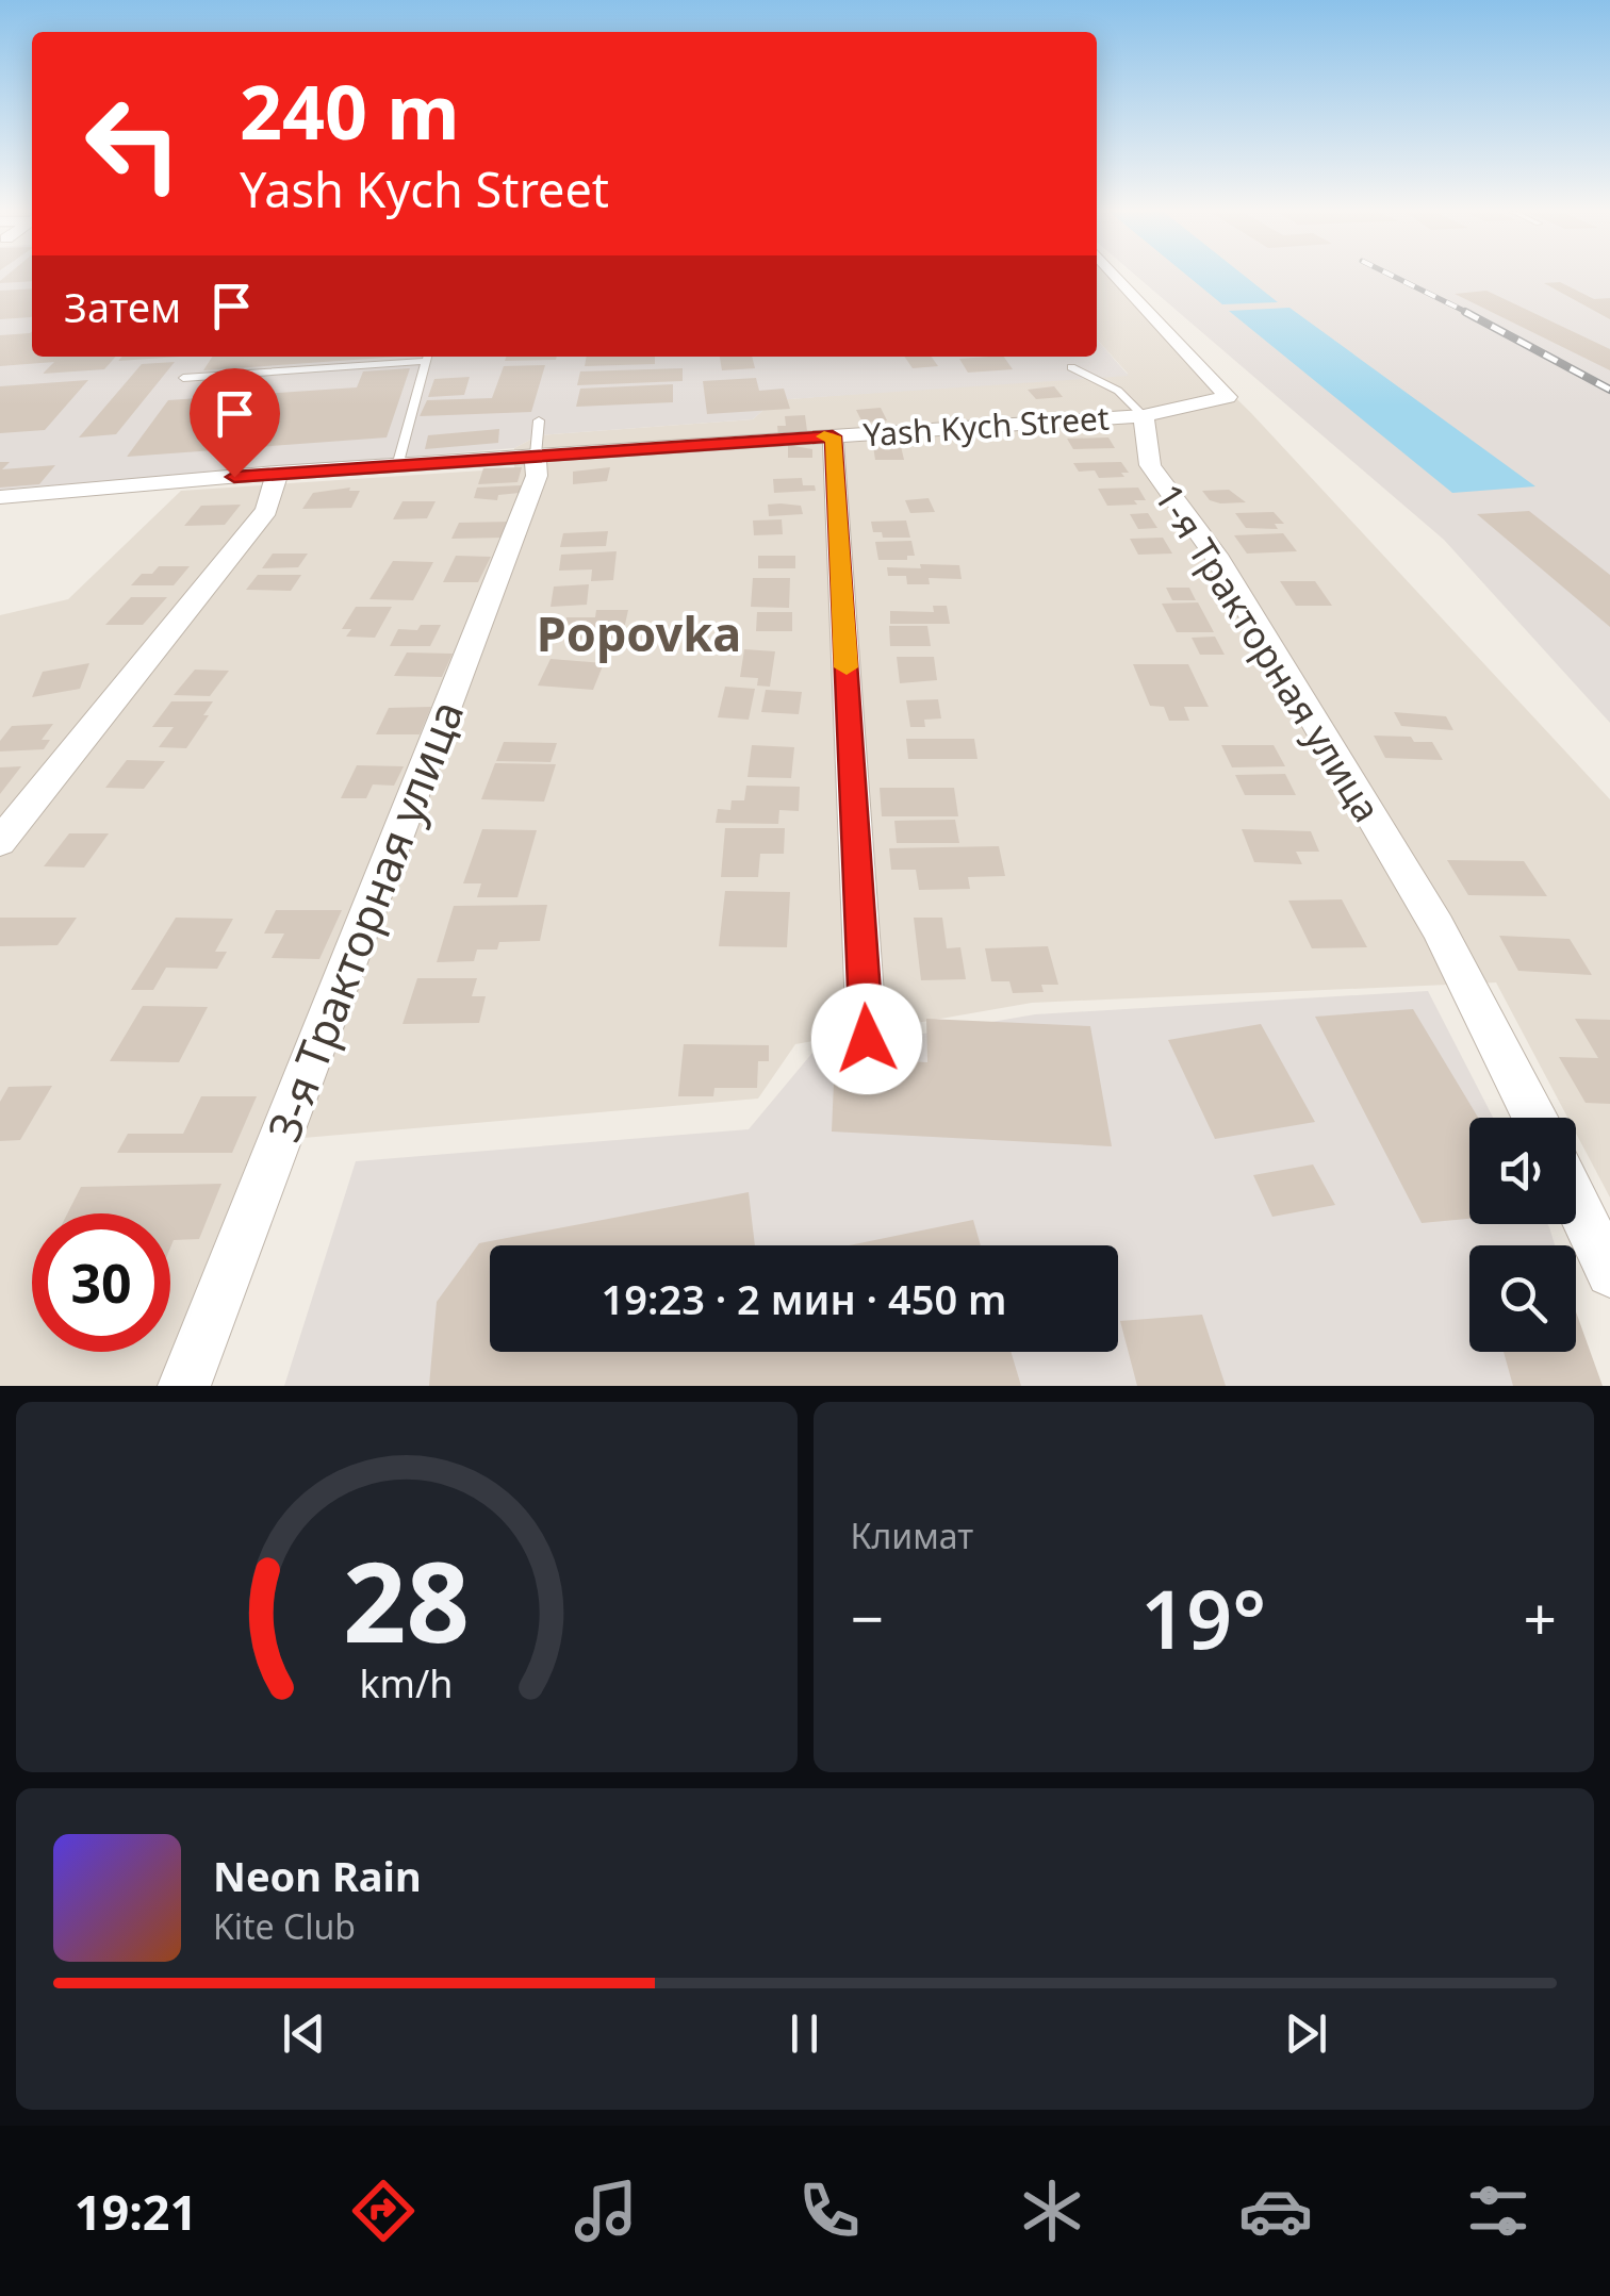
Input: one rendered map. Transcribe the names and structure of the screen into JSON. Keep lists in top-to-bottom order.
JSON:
{
  "streets": {
    "street": ["Yash Kych Street", "1-я Тракторная улица", "3-я Тракторная улица"]
  },
  "crossings": [
    ["Yash Kych Street", "1-я Тракторная улица"],
    ["Yash Kych Street", "3-я Тракторная улица"]
  ],
  "districts": ["Popovka"],
  "page": {
    "turn": ["240 m", "Yash Kych Street"],
    "then": "Затем",
    "limit": "30",
    "trip": "19:23 · 2 мин · 450 m",
    "tile": "Климат",
    "heat": ["−", "19°", "+"],
    "song": ["Neon Rain", "Kite Club"],
    "tabs": "19:21",
    "gauge": ["28", "km/h"]
  }
}
